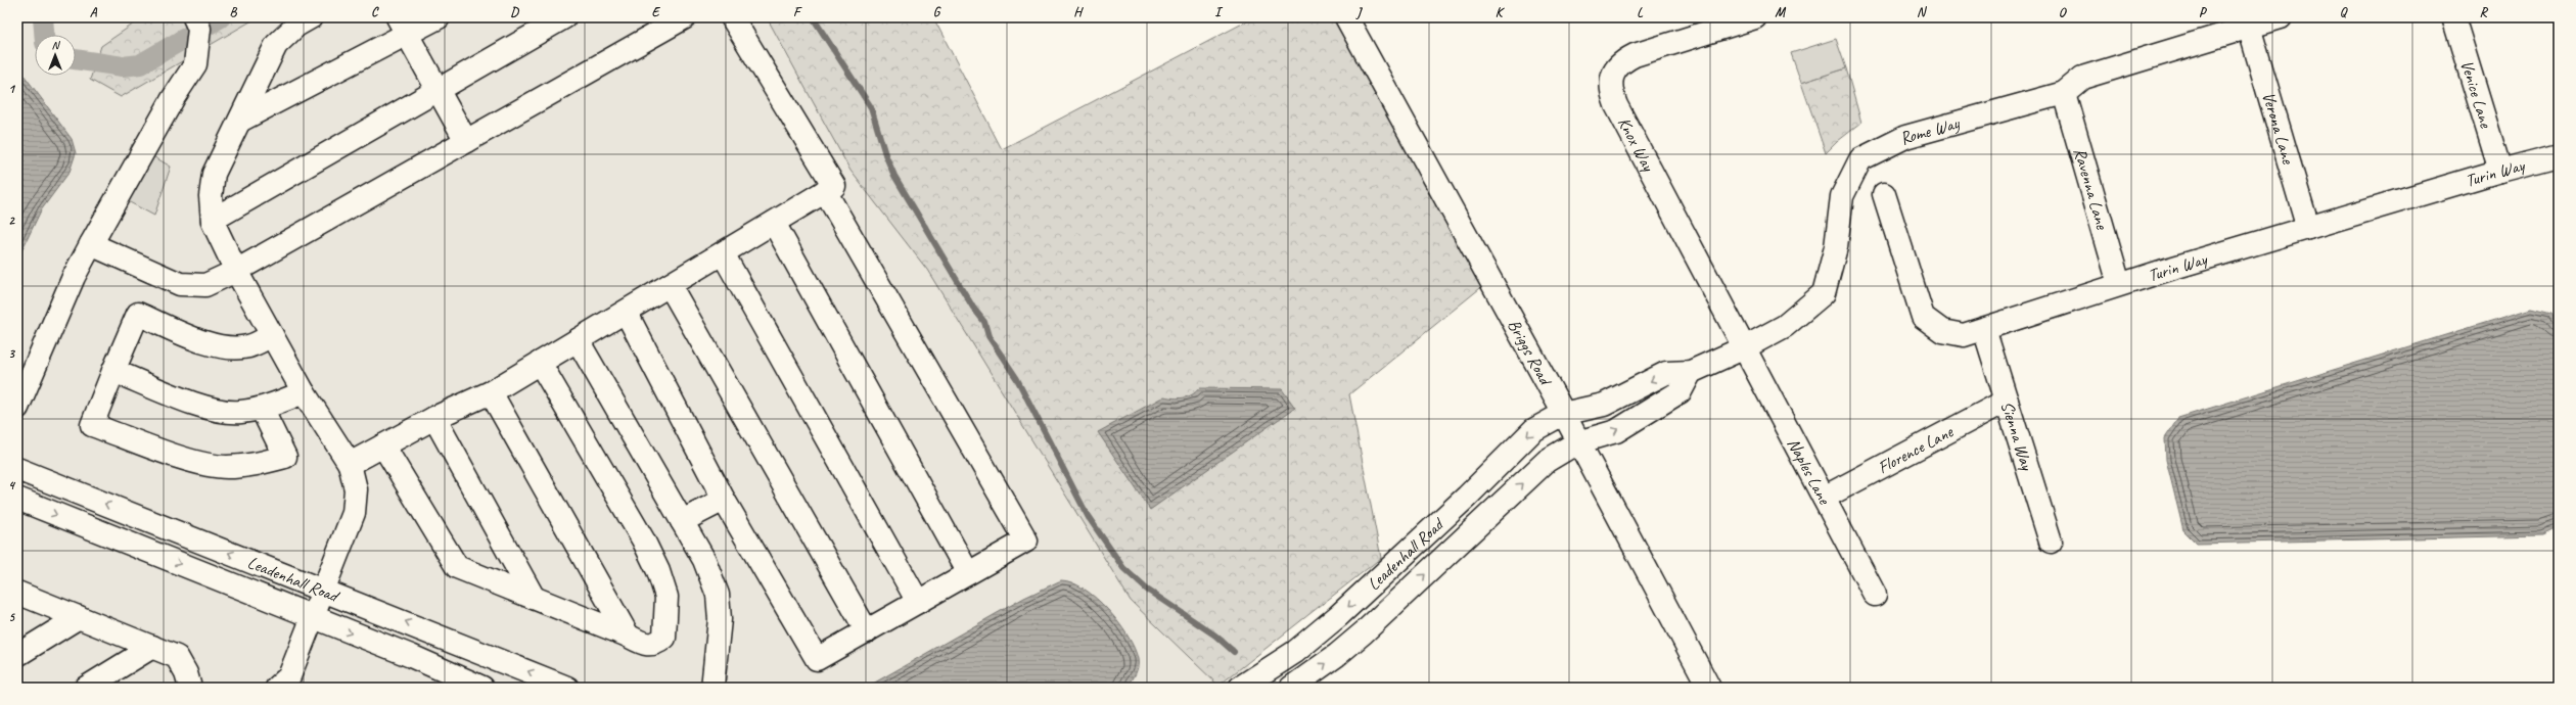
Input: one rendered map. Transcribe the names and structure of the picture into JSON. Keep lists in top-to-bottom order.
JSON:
{
  "streets": {
    "street": [
      "Venice Lane",
      "Verona Lane",
      "Rome Way",
      "Knox Way",
      "Turin Way",
      "Ravenna Lane",
      "Briggs Road",
      "Sienna Way",
      "Florence Lane",
      "Naples Lane",
      "Leadenhall Road"
    ]
  },
  "crossings": [
    ["Venice Lane", "Turin Way"],
    ["Verona Lane", "Rome Way"],
    ["Verona Lane", "Turin Way"],
    ["Rome Way", "Knox Way"],
    ["Rome Way", "Ravenna Lane"],
    ["Rome Way", "Naples Lane"],
    ["Rome Way", "Leadenhall Road"],
    ["Knox Way", "Naples Lane"],
    ["Turin Way", "Ravenna Lane"],
    ["Turin Way", "Sienna Way"],
    ["Briggs Road", "Leadenhall Road"],
    ["Sienna Way", "Florence Lane"],
    ["Florence Lane", "Naples Lane"]
  ],
  "north": "top",
  "grid": {
    "columns": [
      "A",
      "B",
      "C",
      "D",
      "E",
      "F",
      "G",
      "H",
      "I",
      "J",
      "K",
      "L",
      "M",
      "N",
      "O",
      "P",
      "Q",
      "R"
    ],
    "rows": [
      "1",
      "2",
      "3",
      "4",
      "5"
    ]
  }
}
